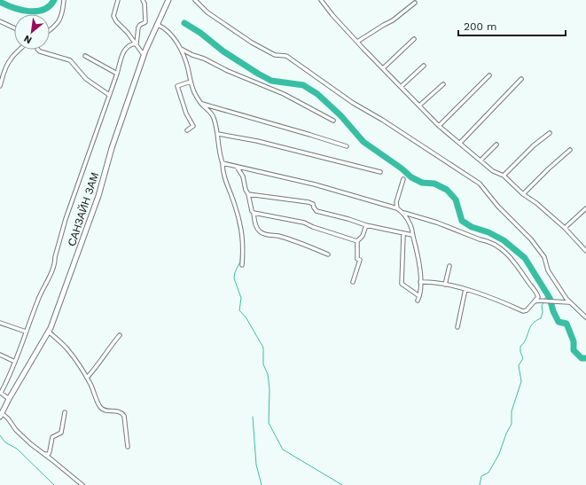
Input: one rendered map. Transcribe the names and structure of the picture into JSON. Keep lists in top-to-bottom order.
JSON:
{
  "streets": {
    "main road": ["САНЗАЙН ЗАМ"]
  },
  "scale_bar": "200 m",
  "north": "bottom left"
}
